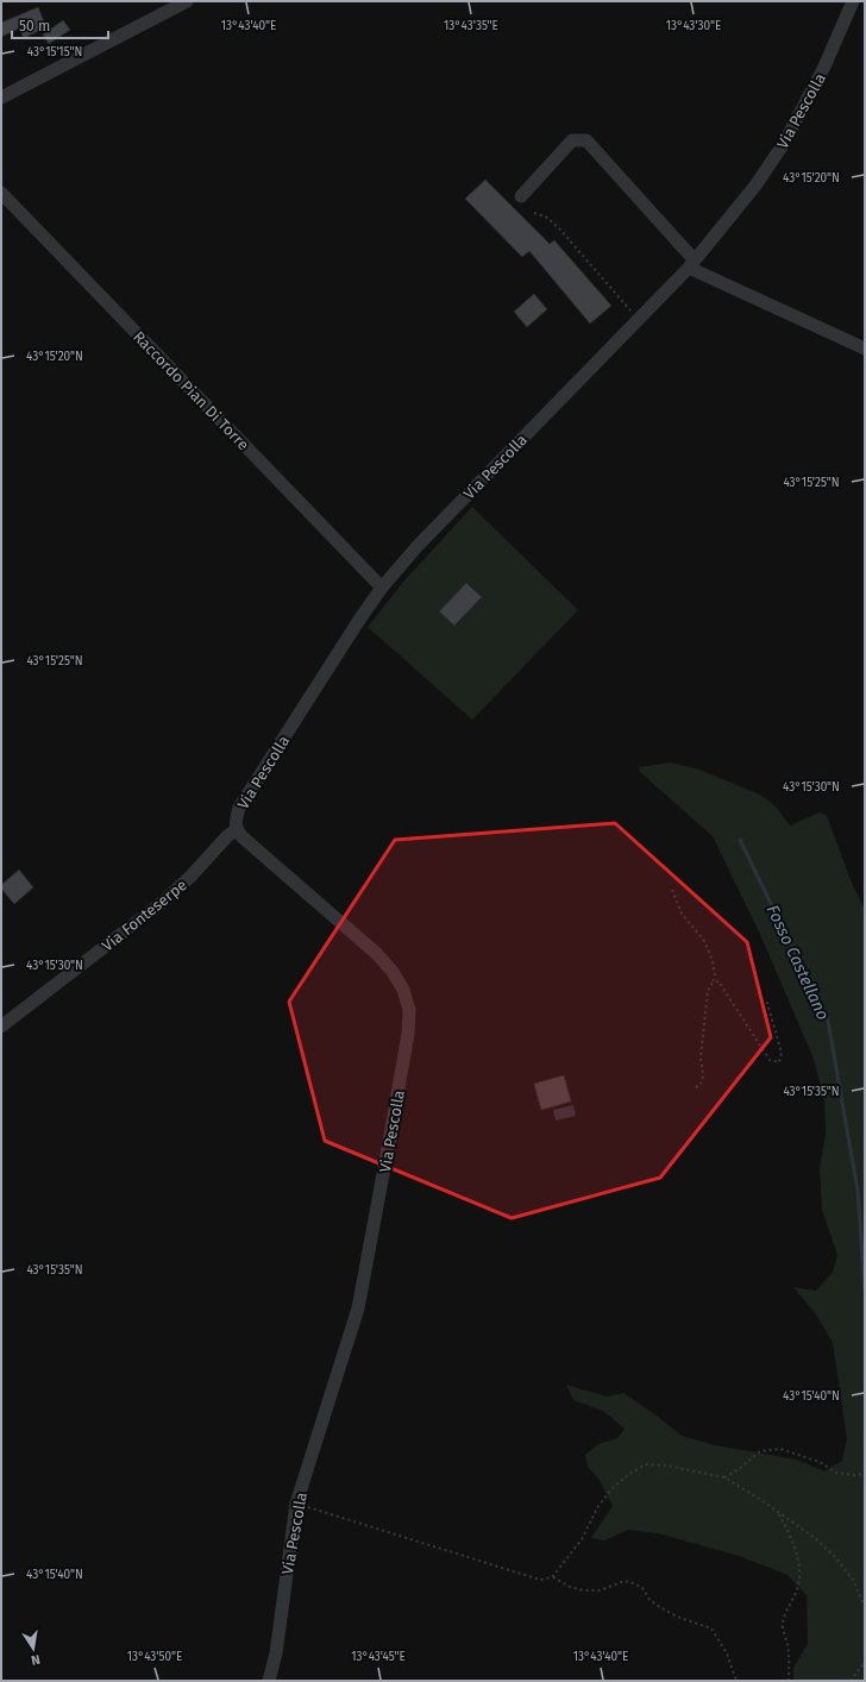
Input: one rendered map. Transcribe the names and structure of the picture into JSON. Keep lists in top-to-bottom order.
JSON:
{
  "streets": {
    "street": ["Via Pescolla", "Raccordo Pian Di Torre", "Via Fonteserpe"]
  },
  "crossings": [
    ["Via Pescolla", "Raccordo Pian Di Torre"],
    ["Via Pescolla", "Via Fonteserpe"]
  ],
  "water": ["Fosso Castellano"],
  "scale_bar": "50 m",
  "north": "bottom",
  "coordinates": [
    "13°43'40\"E",
    "13°43'35\"E",
    "13°43'30\"E",
    "43°15'15\"N",
    "43°15'20\"N",
    "43°15'25\"N",
    "43°15'30\"N",
    "43°15'35\"N",
    "43°15'40\"N",
    "13°43'50\"E",
    "13°43'45\"E"
  ]
}
